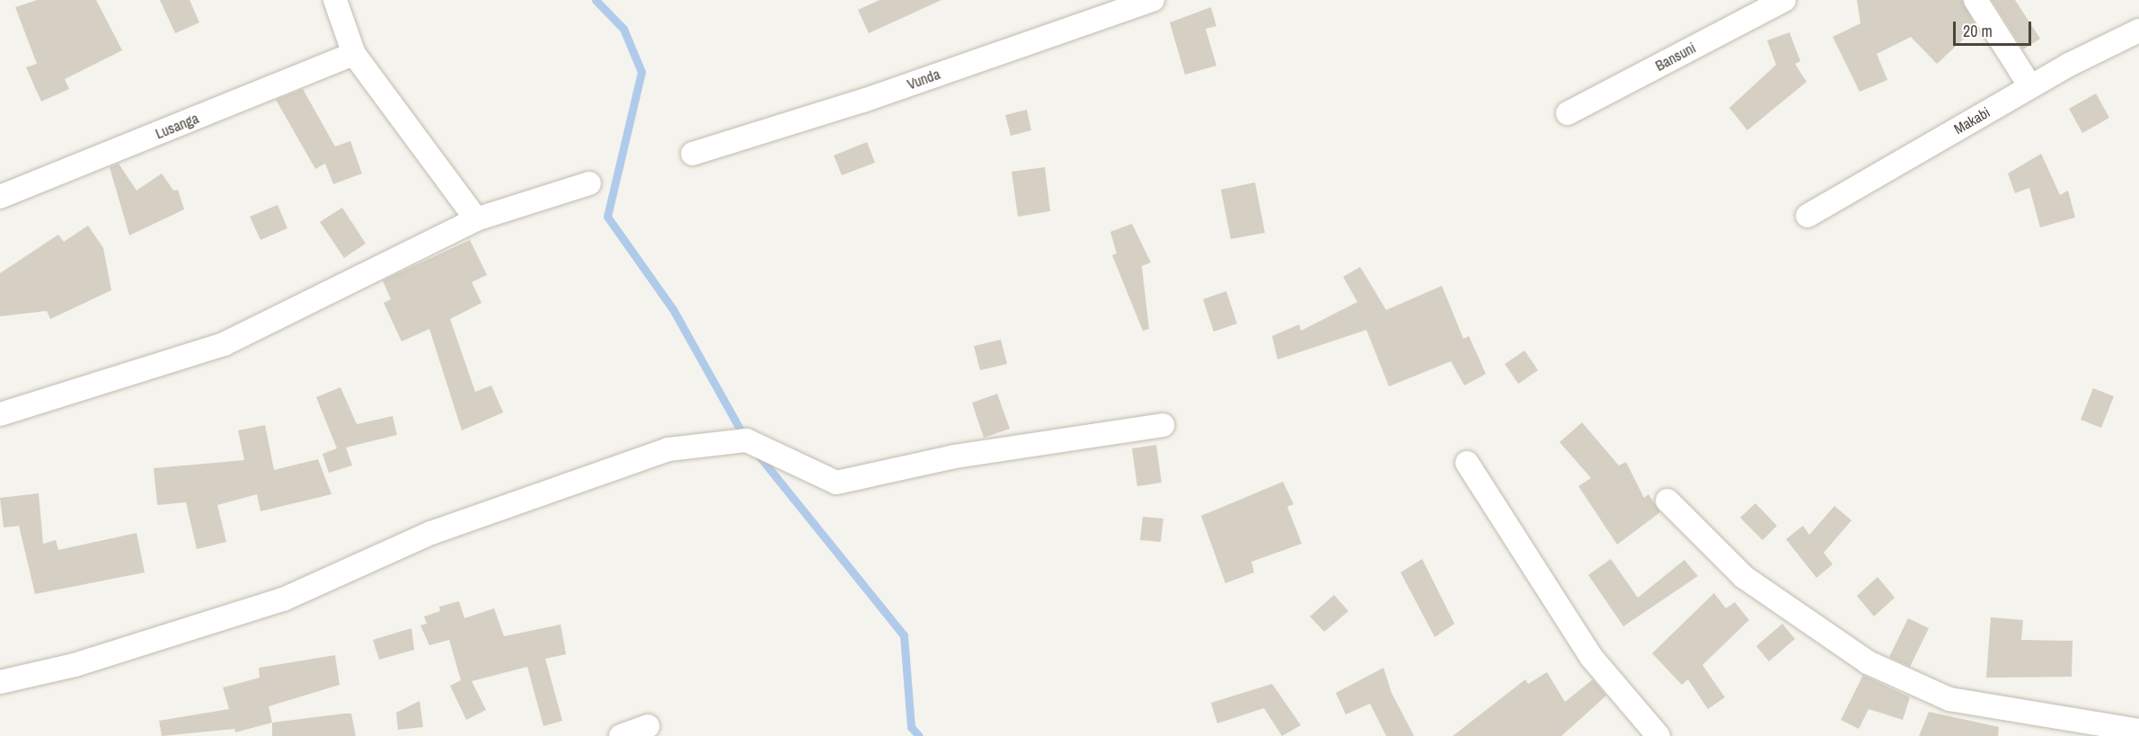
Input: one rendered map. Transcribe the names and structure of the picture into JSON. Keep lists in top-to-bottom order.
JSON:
{
  "streets": {
    "street": [
      "Bansuni",
      "Vunda",
      "Makabi",
      "Lusanga"
    ]
  },
  "scale_bar": "20 m"
}
